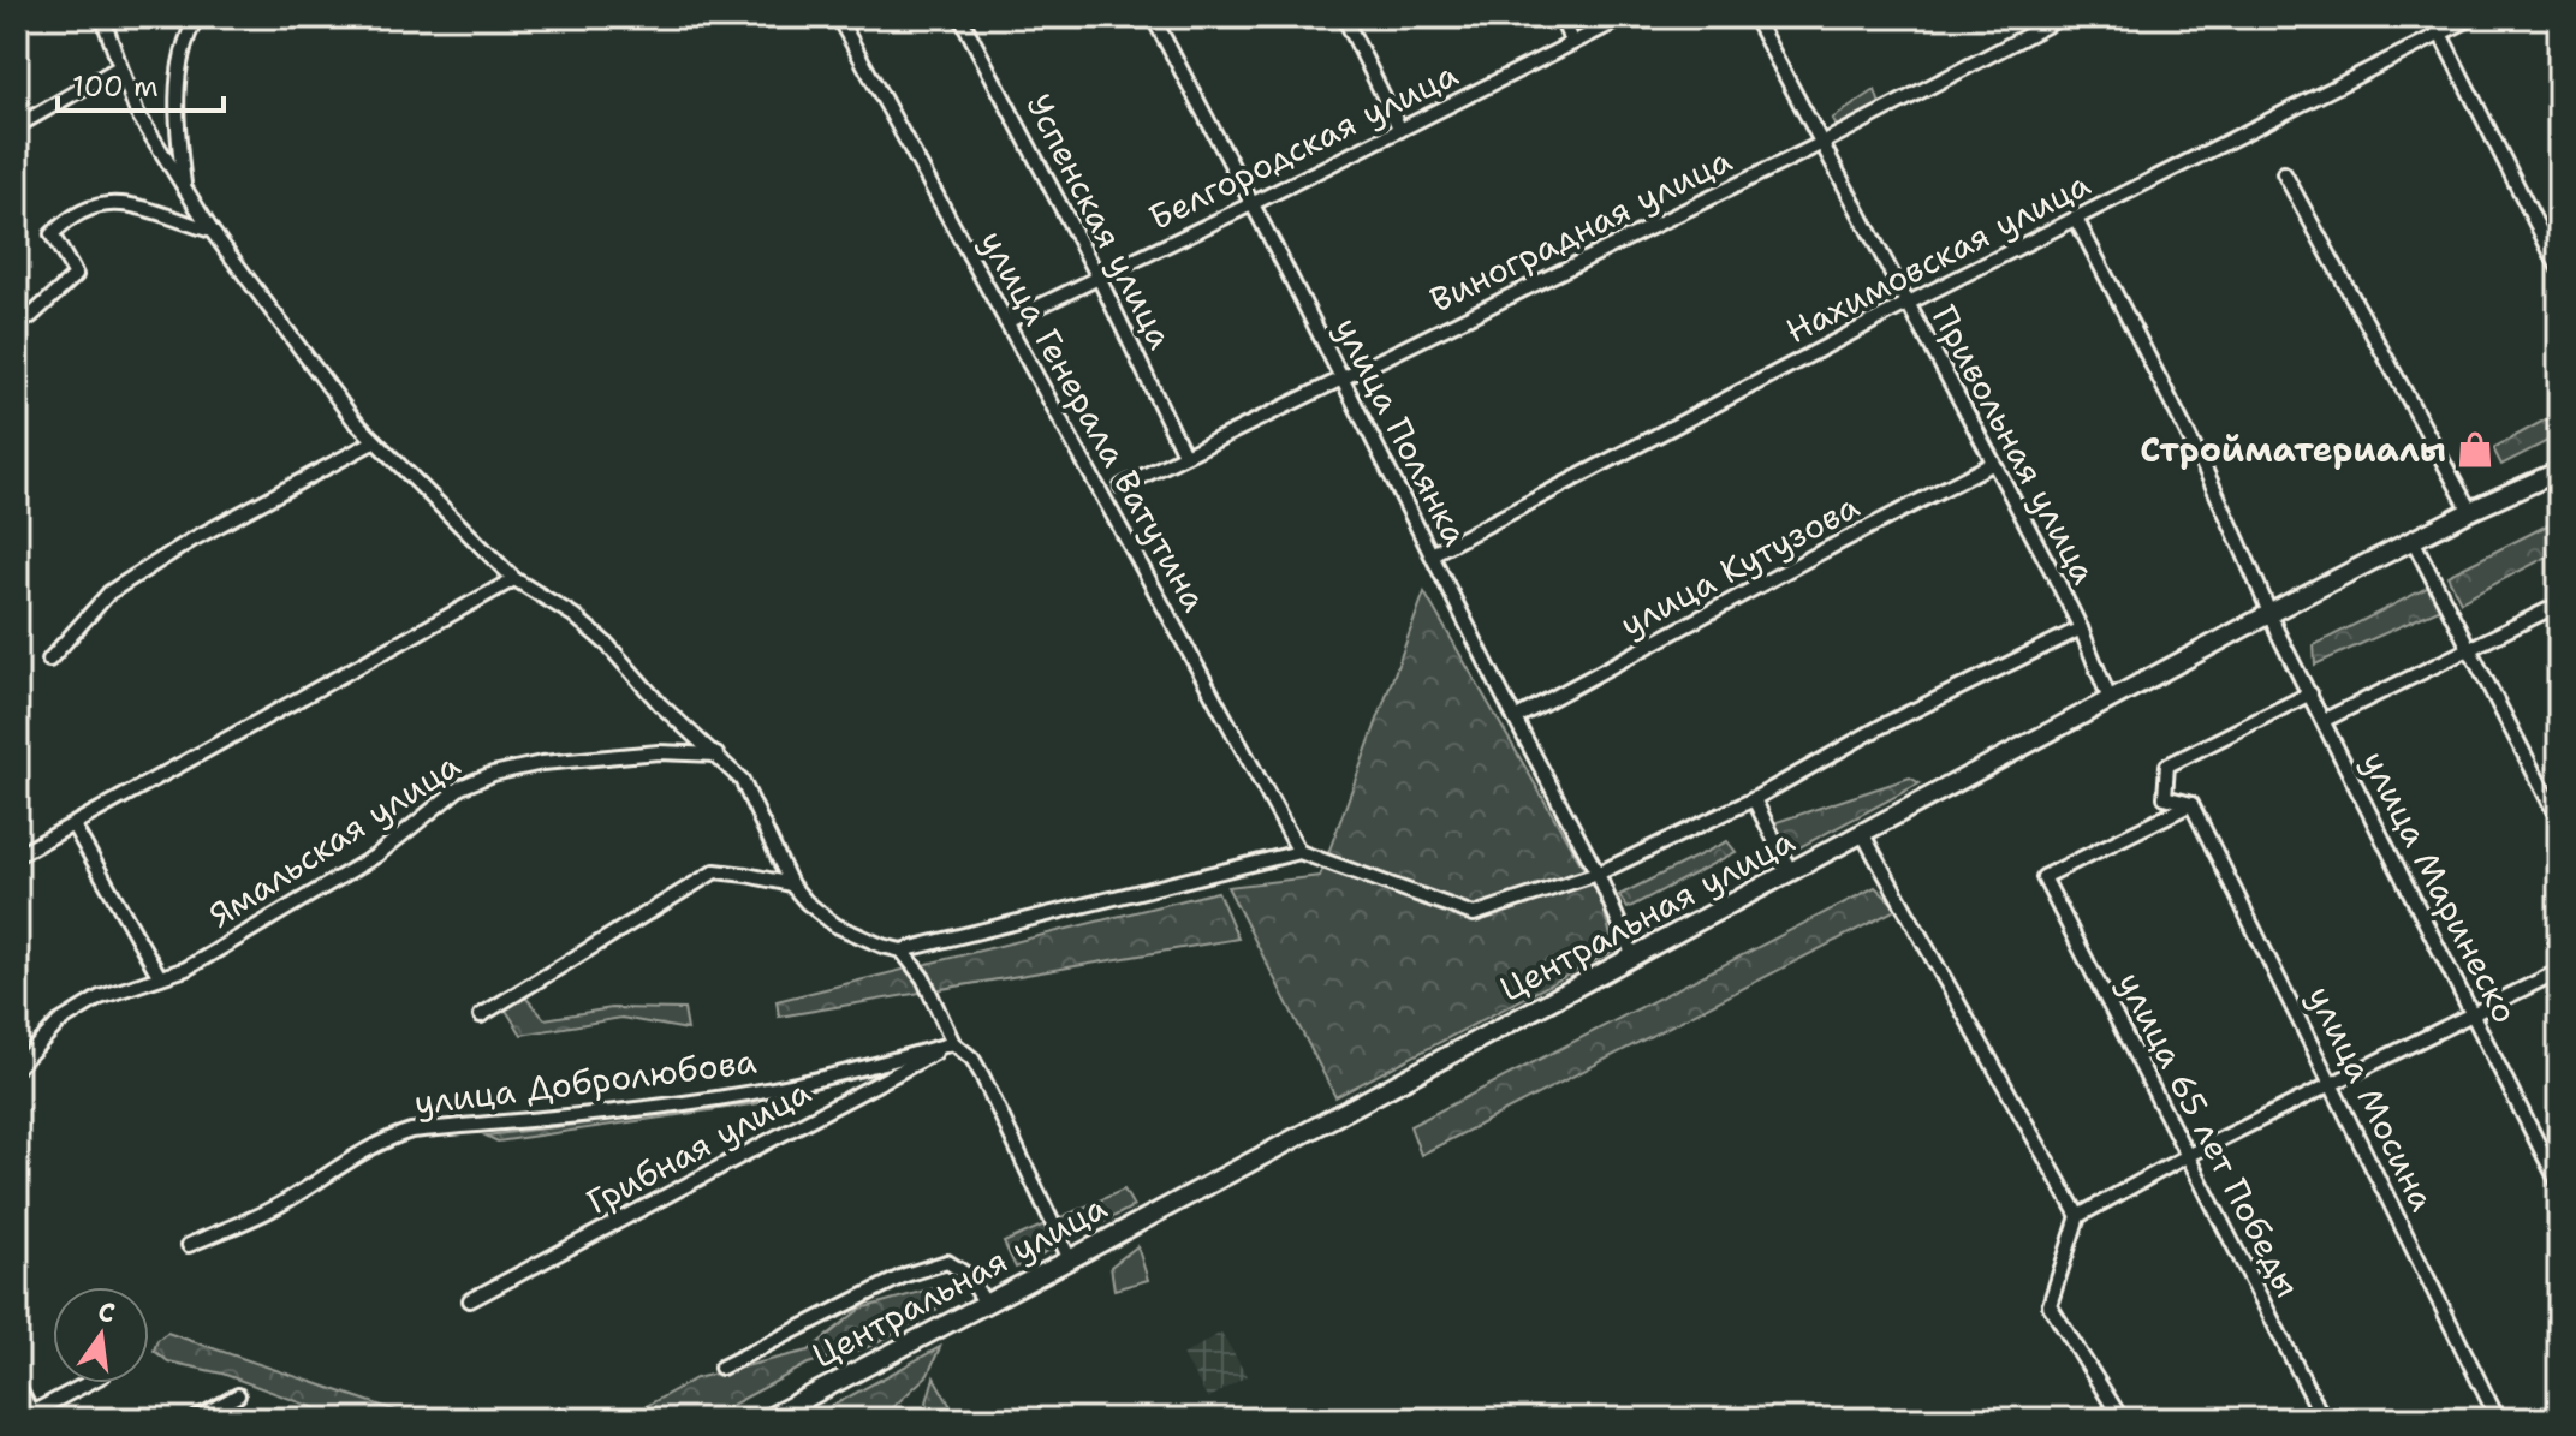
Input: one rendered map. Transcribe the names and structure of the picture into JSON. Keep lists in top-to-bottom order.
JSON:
{
  "streets": {
    "main road": ["Центральная улица"],
    "street": [
      "Белгородская улица",
      "Успенская улица",
      "Виноградная улица",
      "Нахимовская улица",
      "улица Генерала Ватутина",
      "улица Полянка",
      "Привольная улица",
      "улица Кутузова",
      "Ямальская улица",
      "улица Маринеско",
      "улица Добролюбова",
      "улица Мосина",
      "улица 65 лет Победы",
      "Грибная улица"
    ]
  },
  "crossings": [
    ["Белгородская улица", "Успенская улица"],
    ["Белгородская улица", "улица Генерала Ватутина"],
    ["Белгородская улица", "улица Полянка"],
    ["Успенская улица", "Виноградная улица"],
    ["Виноградная улица", "улица Полянка"],
    ["Виноградная улица", "Привольная улица"],
    ["Нахимовская улица", "улица Полянка"],
    ["Нахимовская улица", "Привольная улица"],
    ["улица Генерала Ватутина", "Центральная улица"],
    ["улица Полянка", "улица Кутузова"],
    ["улица Полянка", "Центральная улица"],
    ["Привольная улица", "улица Кутузова"],
    ["Привольная улица", "Центральная улица"],
    ["улица Маринеско", "Центральная улица"],
    ["улица Маринеско", "улица Мосина"],
    ["улица Добролюбова", "Грибная улица"],
    ["улица Мосина", "улица 65 лет Победы"]
  ],
  "places": {
    "shop": ["Стройматериалы"]
  },
  "scale_bar": "100 m",
  "north": "top"
}
